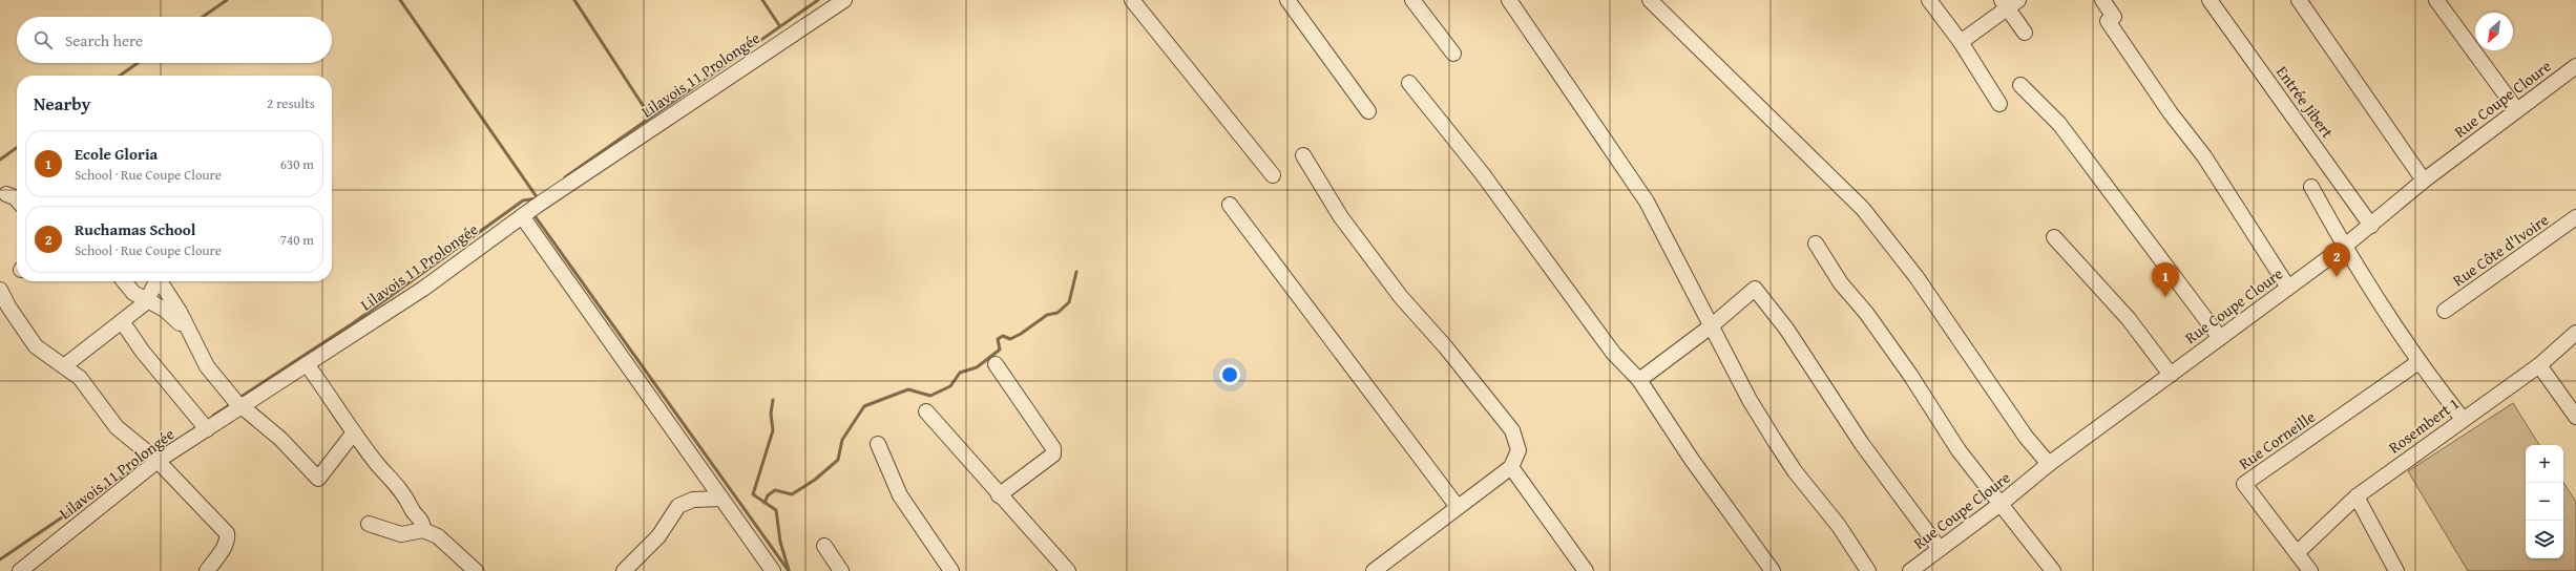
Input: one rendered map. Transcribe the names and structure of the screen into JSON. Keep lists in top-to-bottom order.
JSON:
{
  "streets": {
    "street": [
      "Lilavois 11 Prolongée",
      "Rue Coupe Cloure",
      "Entrée Jibert",
      "Rue Côte d'Ivoire",
      "Rosembert 1",
      "Rue Corneille"
    ]
  },
  "crossings": [
    ["Rue Coupe Cloure", "Entrée Jibert"],
    ["Rosembert 1", "Rue Corneille"]
  ],
  "north": "bottom left",
  "page": {
    "search": "Search here",
    "heading": ["Nearby", "2 results"],
    "list": [
      {
        "mark": "1",
        "name": "Ecole Gloria",
        "note": "School · Rue Coupe Cloure",
        "value": "630 m"
      },
      {
        "mark": "2",
        "name": "Ruchamas School",
        "note": "School · Rue Coupe Cloure",
        "value": "740 m"
      }
    ],
    "pins": ["2", "1"],
    "map_buttons": ["+", "−"]
  }
}
